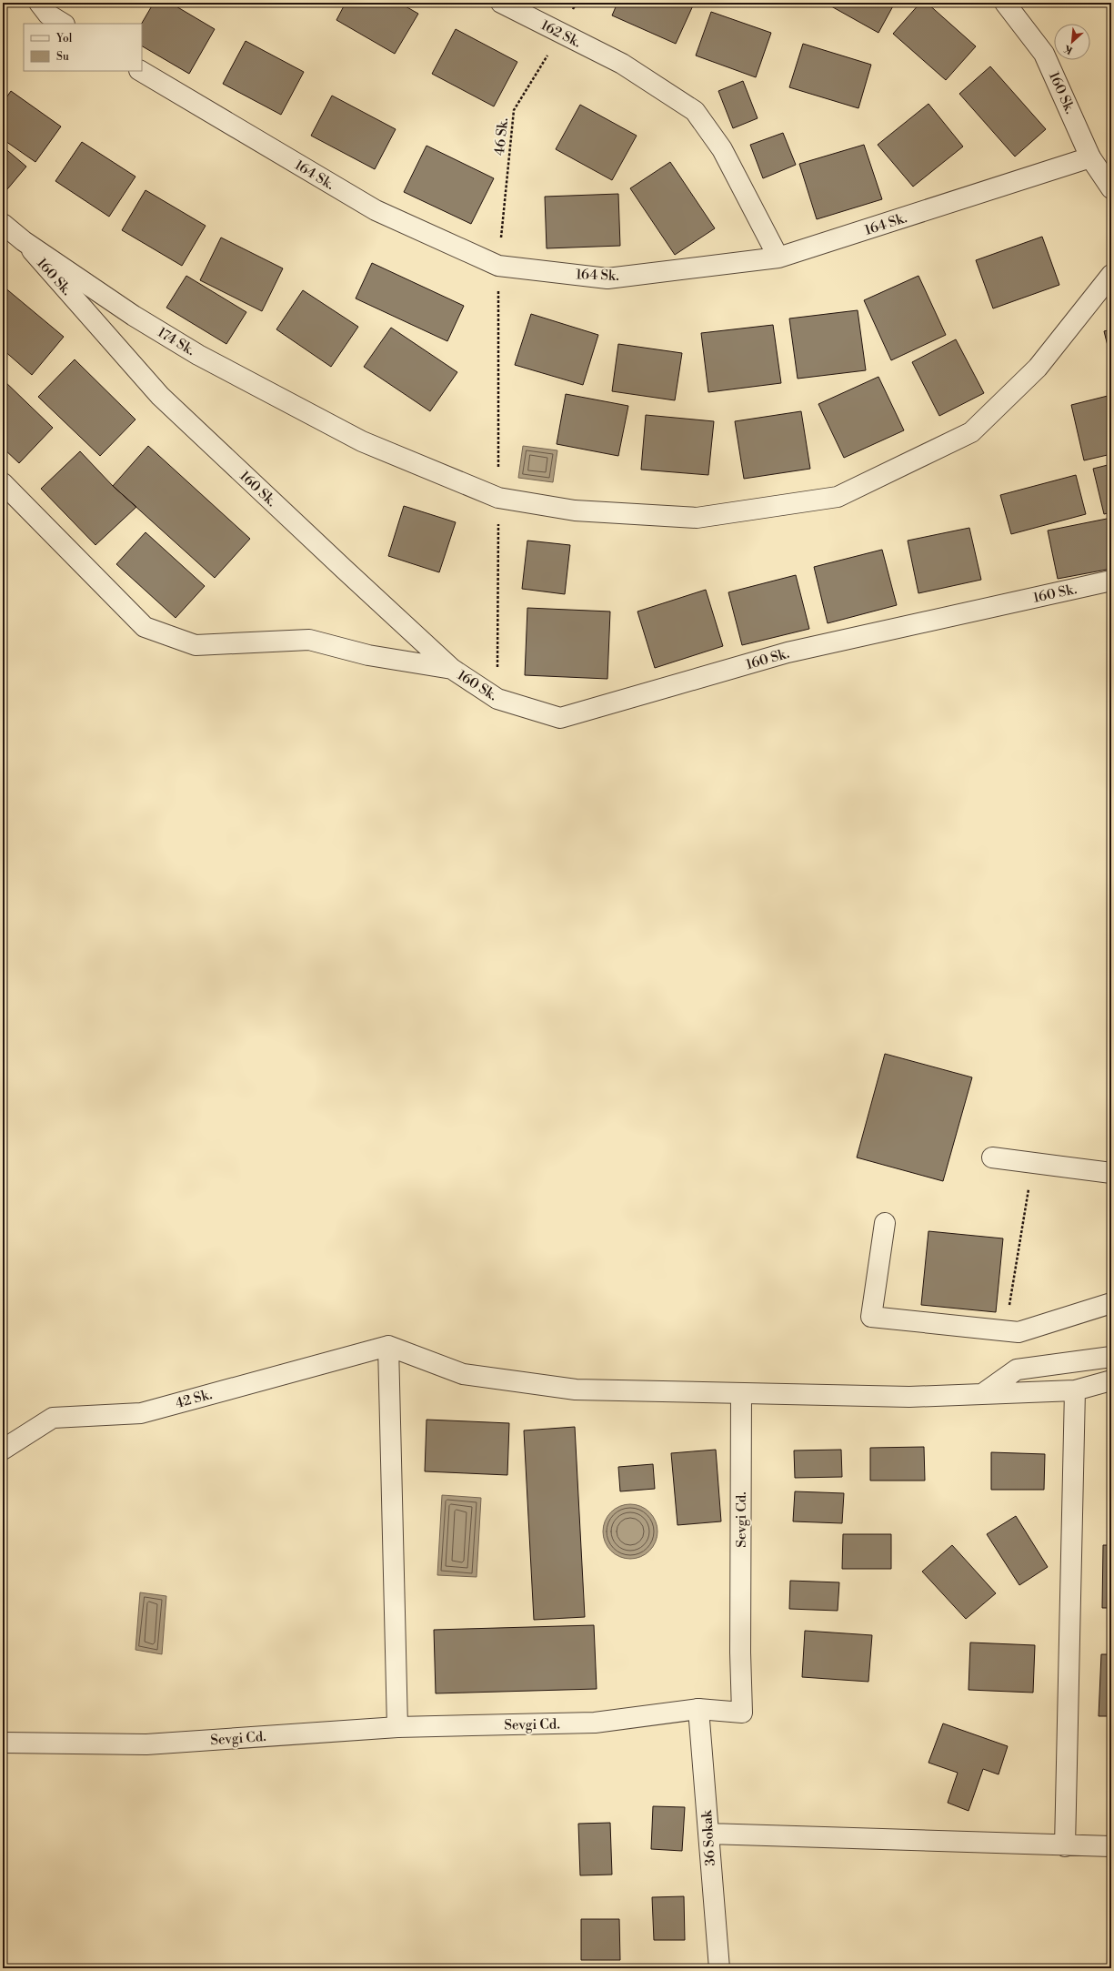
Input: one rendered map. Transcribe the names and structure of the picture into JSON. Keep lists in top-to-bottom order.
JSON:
{
  "streets": {
    "street": [
      "162 Sk.",
      "160 Sk.",
      "164 Sk.",
      "174 Sk.",
      "42 Sk.",
      "Sevgi Cd.",
      "36 Sokak"
    ],
    "path": ["46 Sk."]
  },
  "crossings": [
    ["162 Sk.", "46 Sk."],
    ["162 Sk.", "164 Sk."],
    ["160 Sk.", "164 Sk."],
    ["160 Sk.", "174 Sk."],
    ["46 Sk.", "164 Sk."],
    ["Sevgi Cd.", "36 Sokak"]
  ],
  "legend": ["Yol", "Su"],
  "north": "bottom left"
}
